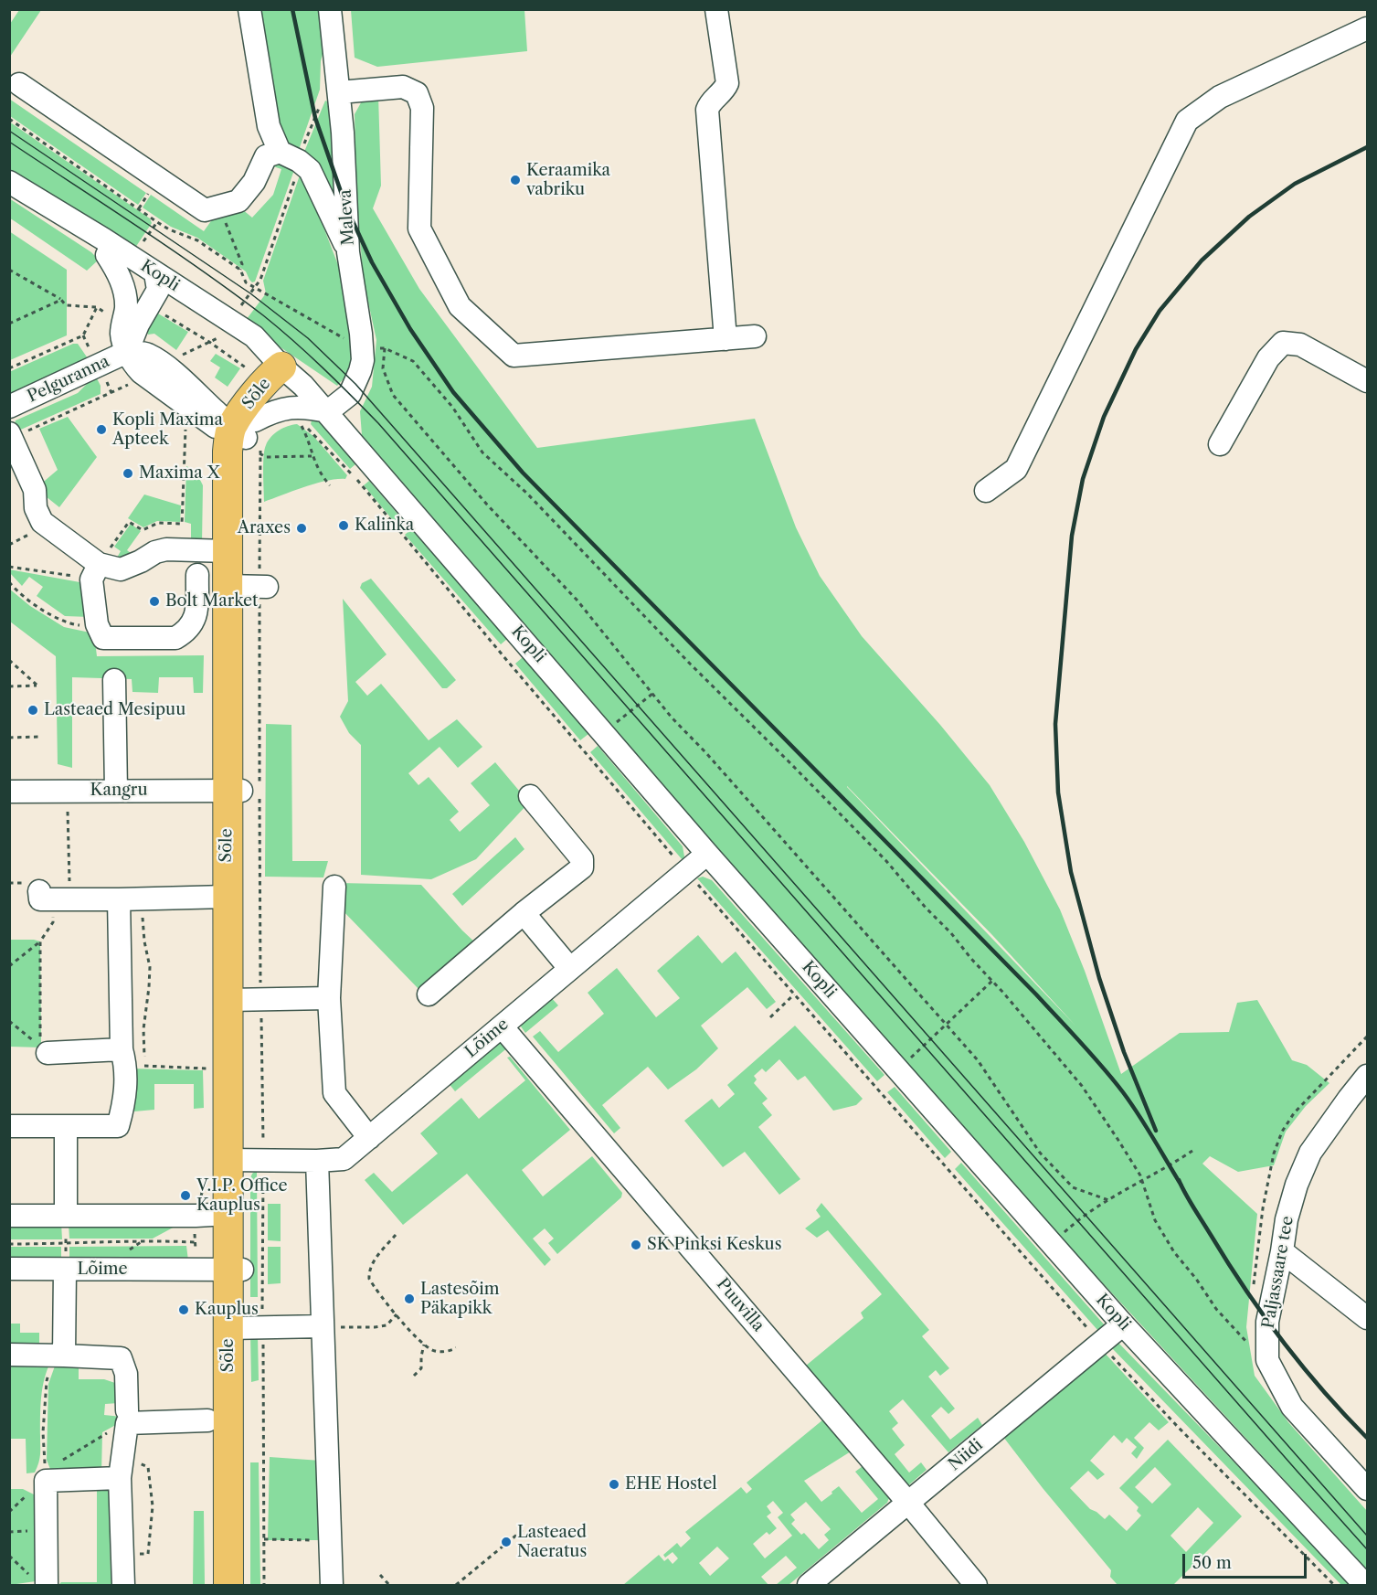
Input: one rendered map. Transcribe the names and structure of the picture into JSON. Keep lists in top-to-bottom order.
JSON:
{
  "streets": {
    "main road": ["Sõle"],
    "street": [
      "Maleva",
      "Kopli",
      "Pelguranna",
      "Kangru",
      "Lõime",
      "Paljassaare tee",
      "Puuvilla",
      "Niidi"
    ]
  },
  "crossings": [
    ["Maleva", "Kopli"],
    ["Kopli", "Sõle"],
    ["Kopli", "Lõime"],
    ["Kopli", "Niidi"],
    ["Sõle", "Kangru"],
    ["Sõle", "Lõime"],
    ["Lõime", "Puuvilla"],
    ["Puuvilla", "Niidi"]
  ],
  "places": [
    "Keraamika vabriku",
    "Kopli Maxima Apteek",
    "Maxima X",
    "Kalinka",
    "Araxes",
    "Bolt Market",
    "Lasteaed Mesipuu",
    "V.I.P. Office Kauplus",
    "SK Pinksi Keskus",
    "Lastesõim Päkapikk",
    "Kauplus",
    "EHE Hostel",
    "Lasteaed Naeratus"
  ],
  "scale_bar": "50 m"
}
